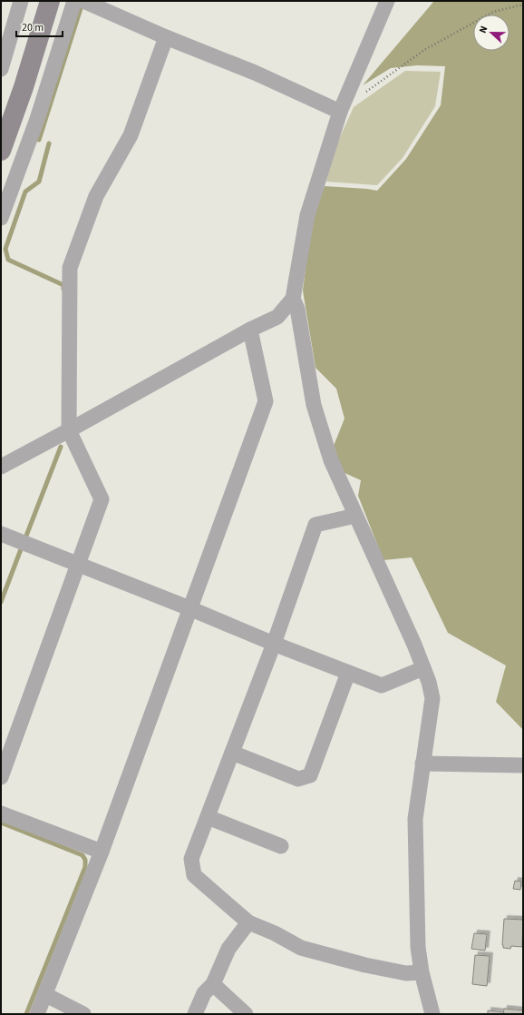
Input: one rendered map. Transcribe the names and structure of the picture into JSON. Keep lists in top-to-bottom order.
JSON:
{
  "scale_bar": "20 m",
  "north": "left"
}
